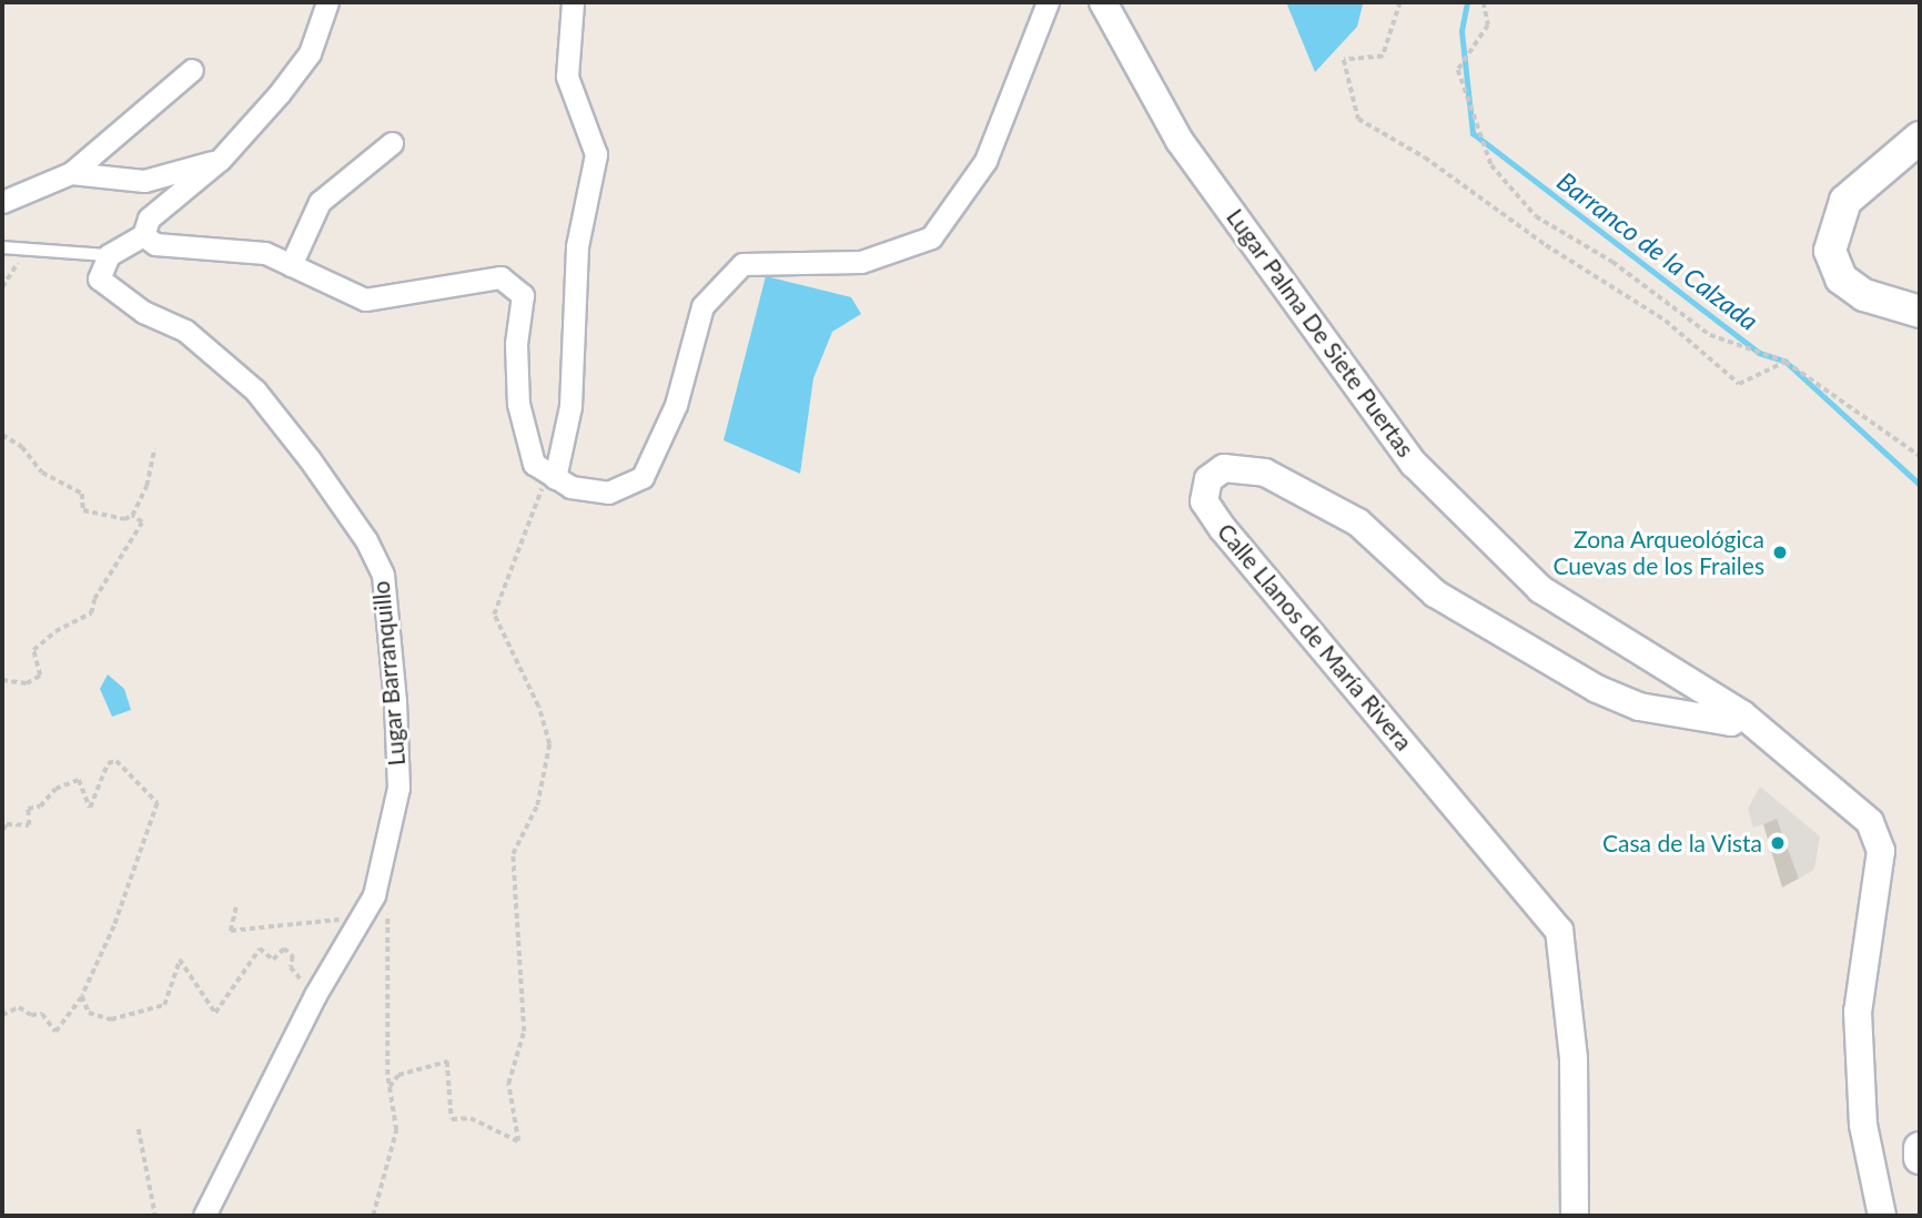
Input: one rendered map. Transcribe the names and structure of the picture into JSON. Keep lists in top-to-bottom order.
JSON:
{
  "streets": {
    "street": ["Lugar Palma De Siete Puertas", "Calle Llanos de María Rivera", "Lugar Barranquillo"]
  },
  "crossings": [
    ["Lugar Palma De Siete Puertas", "Calle Llanos de María Rivera"]
  ],
  "water": ["Barranco de la Calzada"],
  "places": ["Zona Arqueológica Cuevas de los Frailes", "Casa de la Vista"]
}
